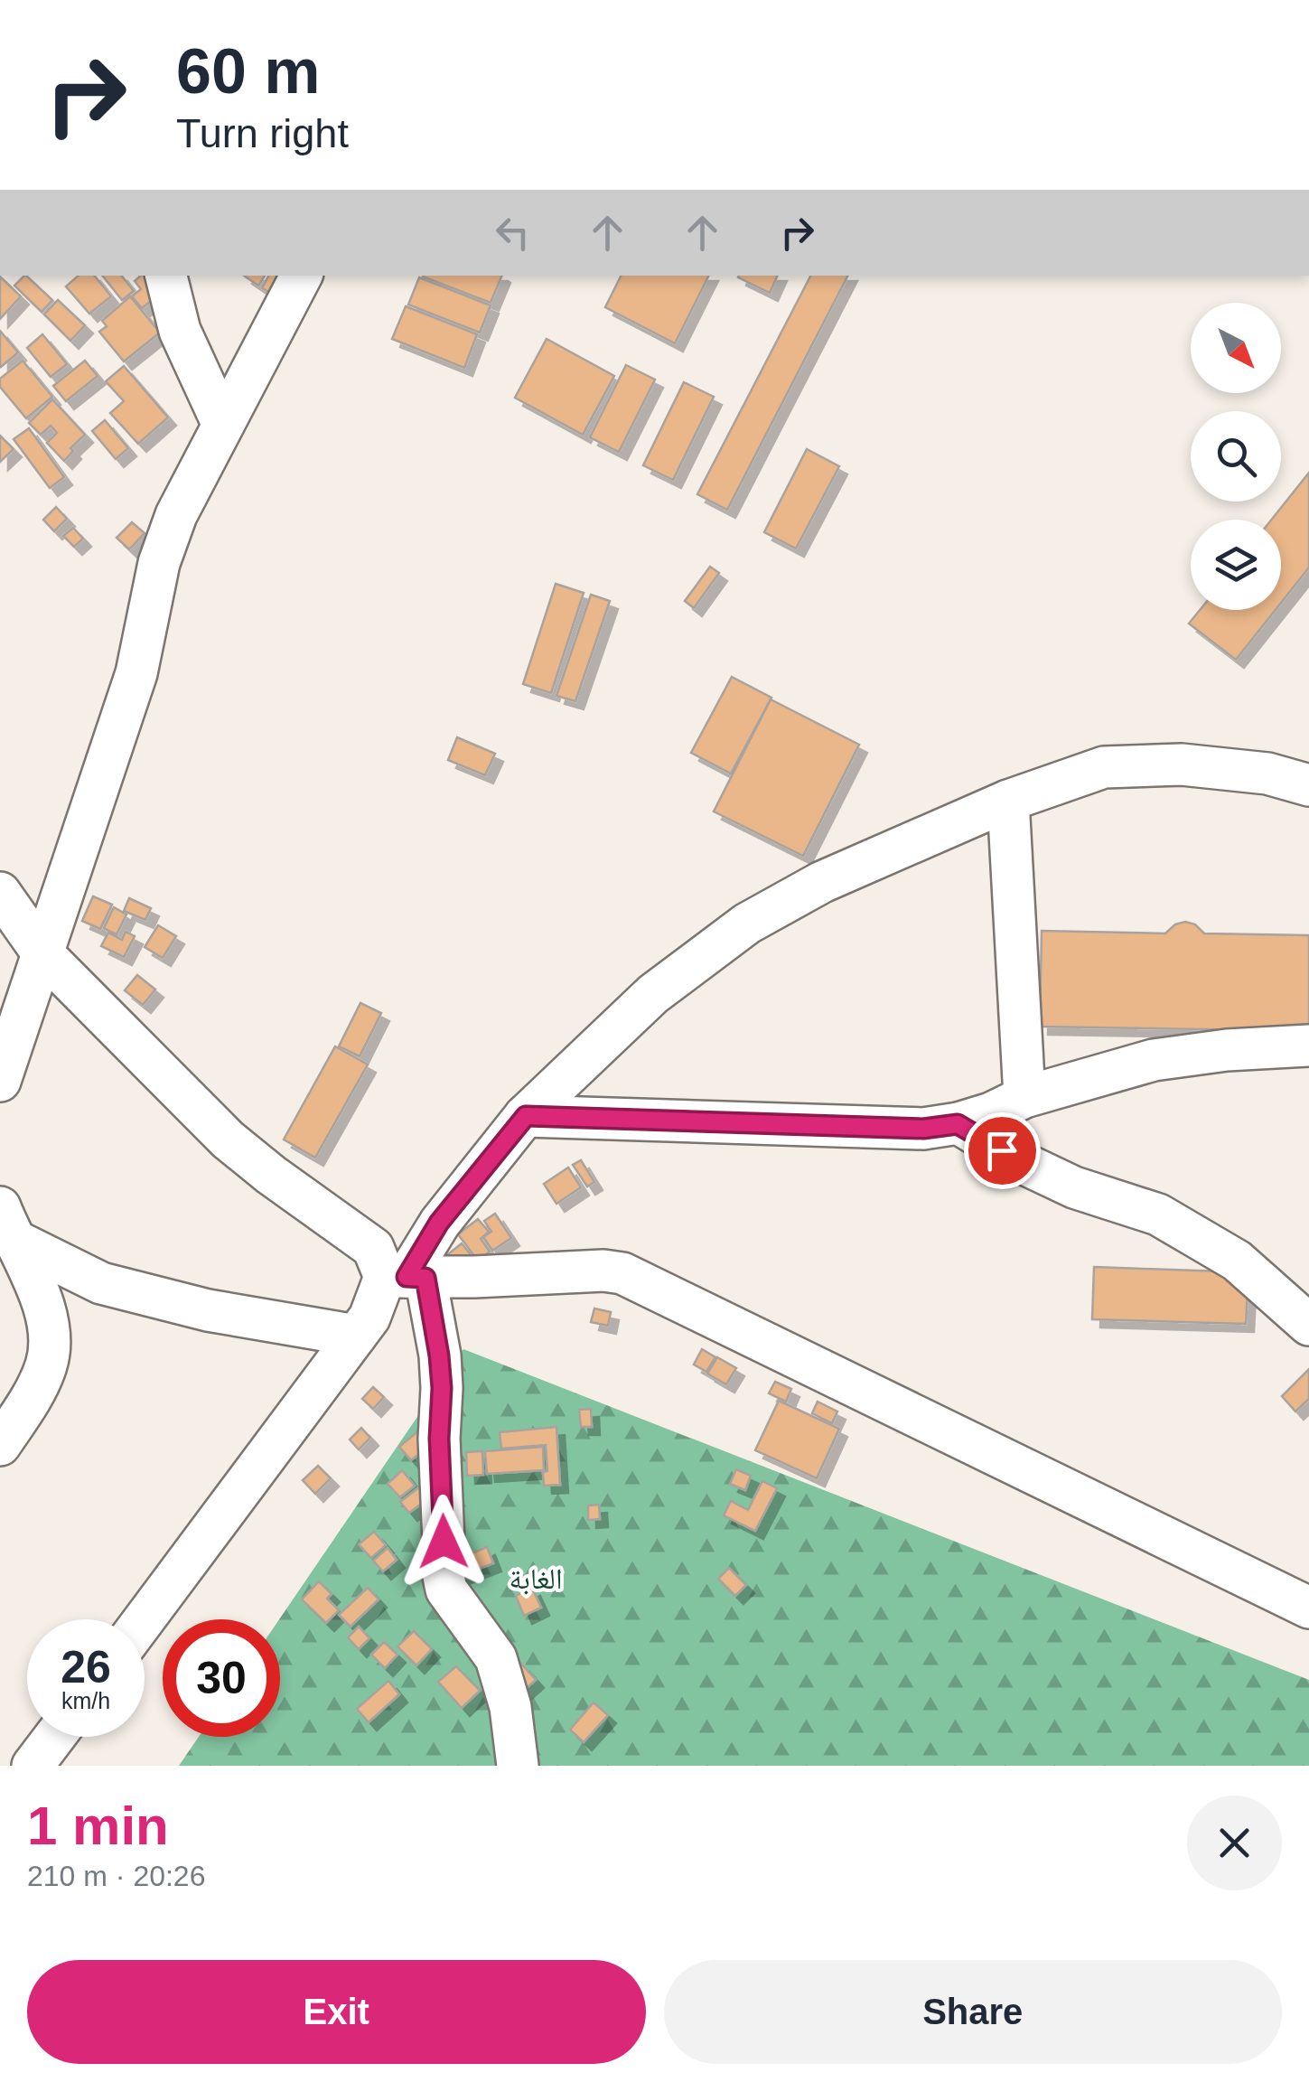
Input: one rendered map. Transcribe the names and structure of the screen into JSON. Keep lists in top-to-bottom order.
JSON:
{
  "parks": ["الغابة"],
  "north": "bottom right",
  "page": {
    "turn": ["60 m", "Turn right"],
    "speed": "26 km/h",
    "limit": "30",
    "heading": ["1 min", "210 m · 20:26"],
    "buttons": ["Exit", "Share"]
  }
}
